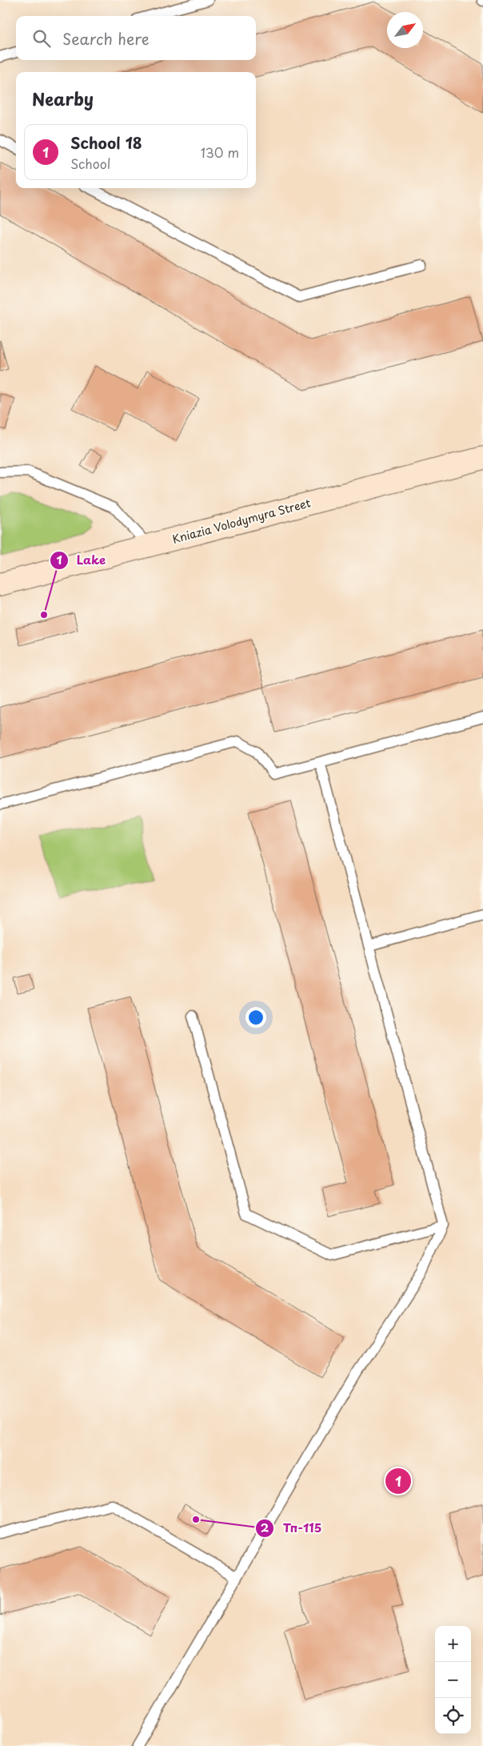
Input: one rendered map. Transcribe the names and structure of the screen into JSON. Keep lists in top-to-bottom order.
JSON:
{
  "streets": {
    "main road": ["Kniazia Volodymyra Street"]
  },
  "places": ["Lake", "Тп-115"],
  "north": "top right",
  "page": {
    "search": "Search here",
    "heading": "Nearby",
    "list": [
      {
        "mark": "1",
        "name": "School 18",
        "note": "School",
        "value": "130 m"
      }
    ],
    "pins": "1",
    "map_buttons": ["+", "−"]
  }
}
